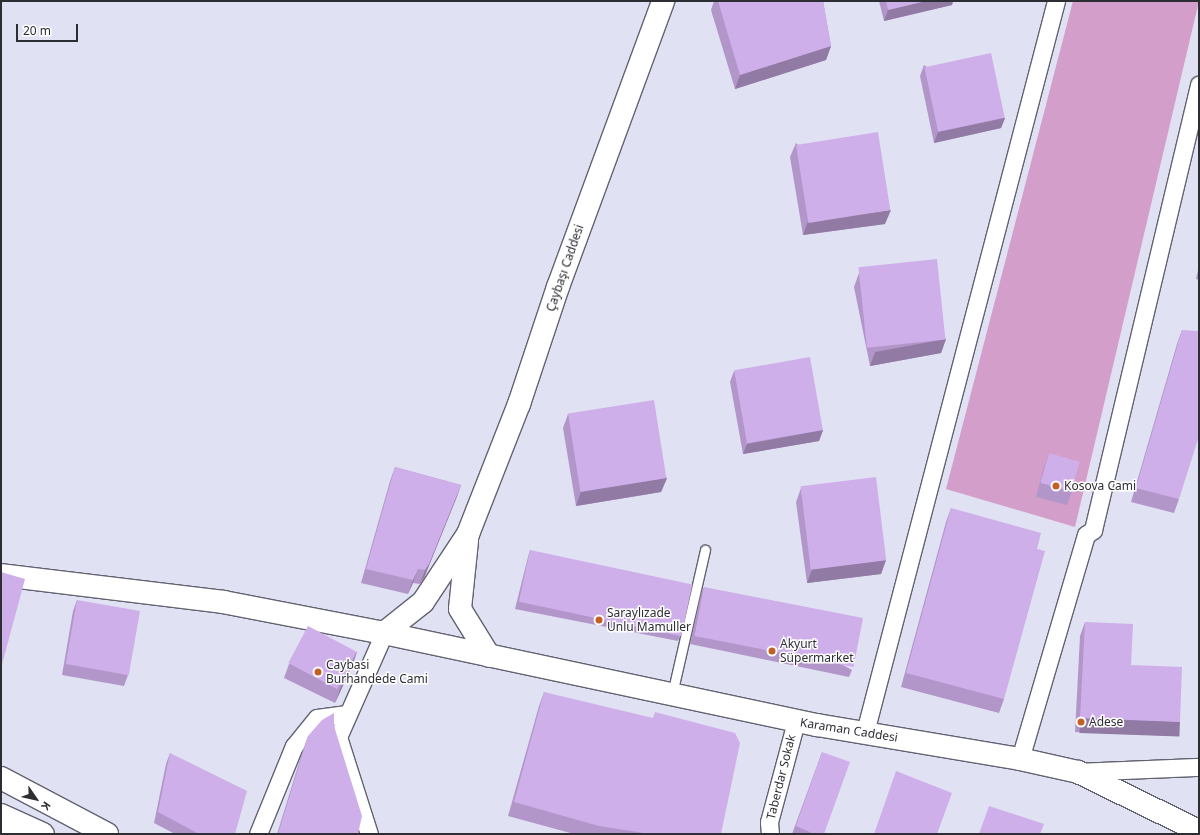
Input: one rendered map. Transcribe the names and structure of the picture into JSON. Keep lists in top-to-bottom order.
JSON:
{
  "streets": {
    "street": ["Çaybaşı Caddesi", "Karaman Caddesi", "Taberdar Sokak"]
  },
  "crossings": [
    ["Karaman Caddesi", "Taberdar Sokak"]
  ],
  "places": [
    "Kosova Cami",
    "Saraylızade Unlu Mamuller",
    "Akyurt Süpermarket",
    "Caybasi Burhandede Cami",
    "Adese"
  ],
  "scale_bar": "20 m",
  "north": "bottom right"
}
